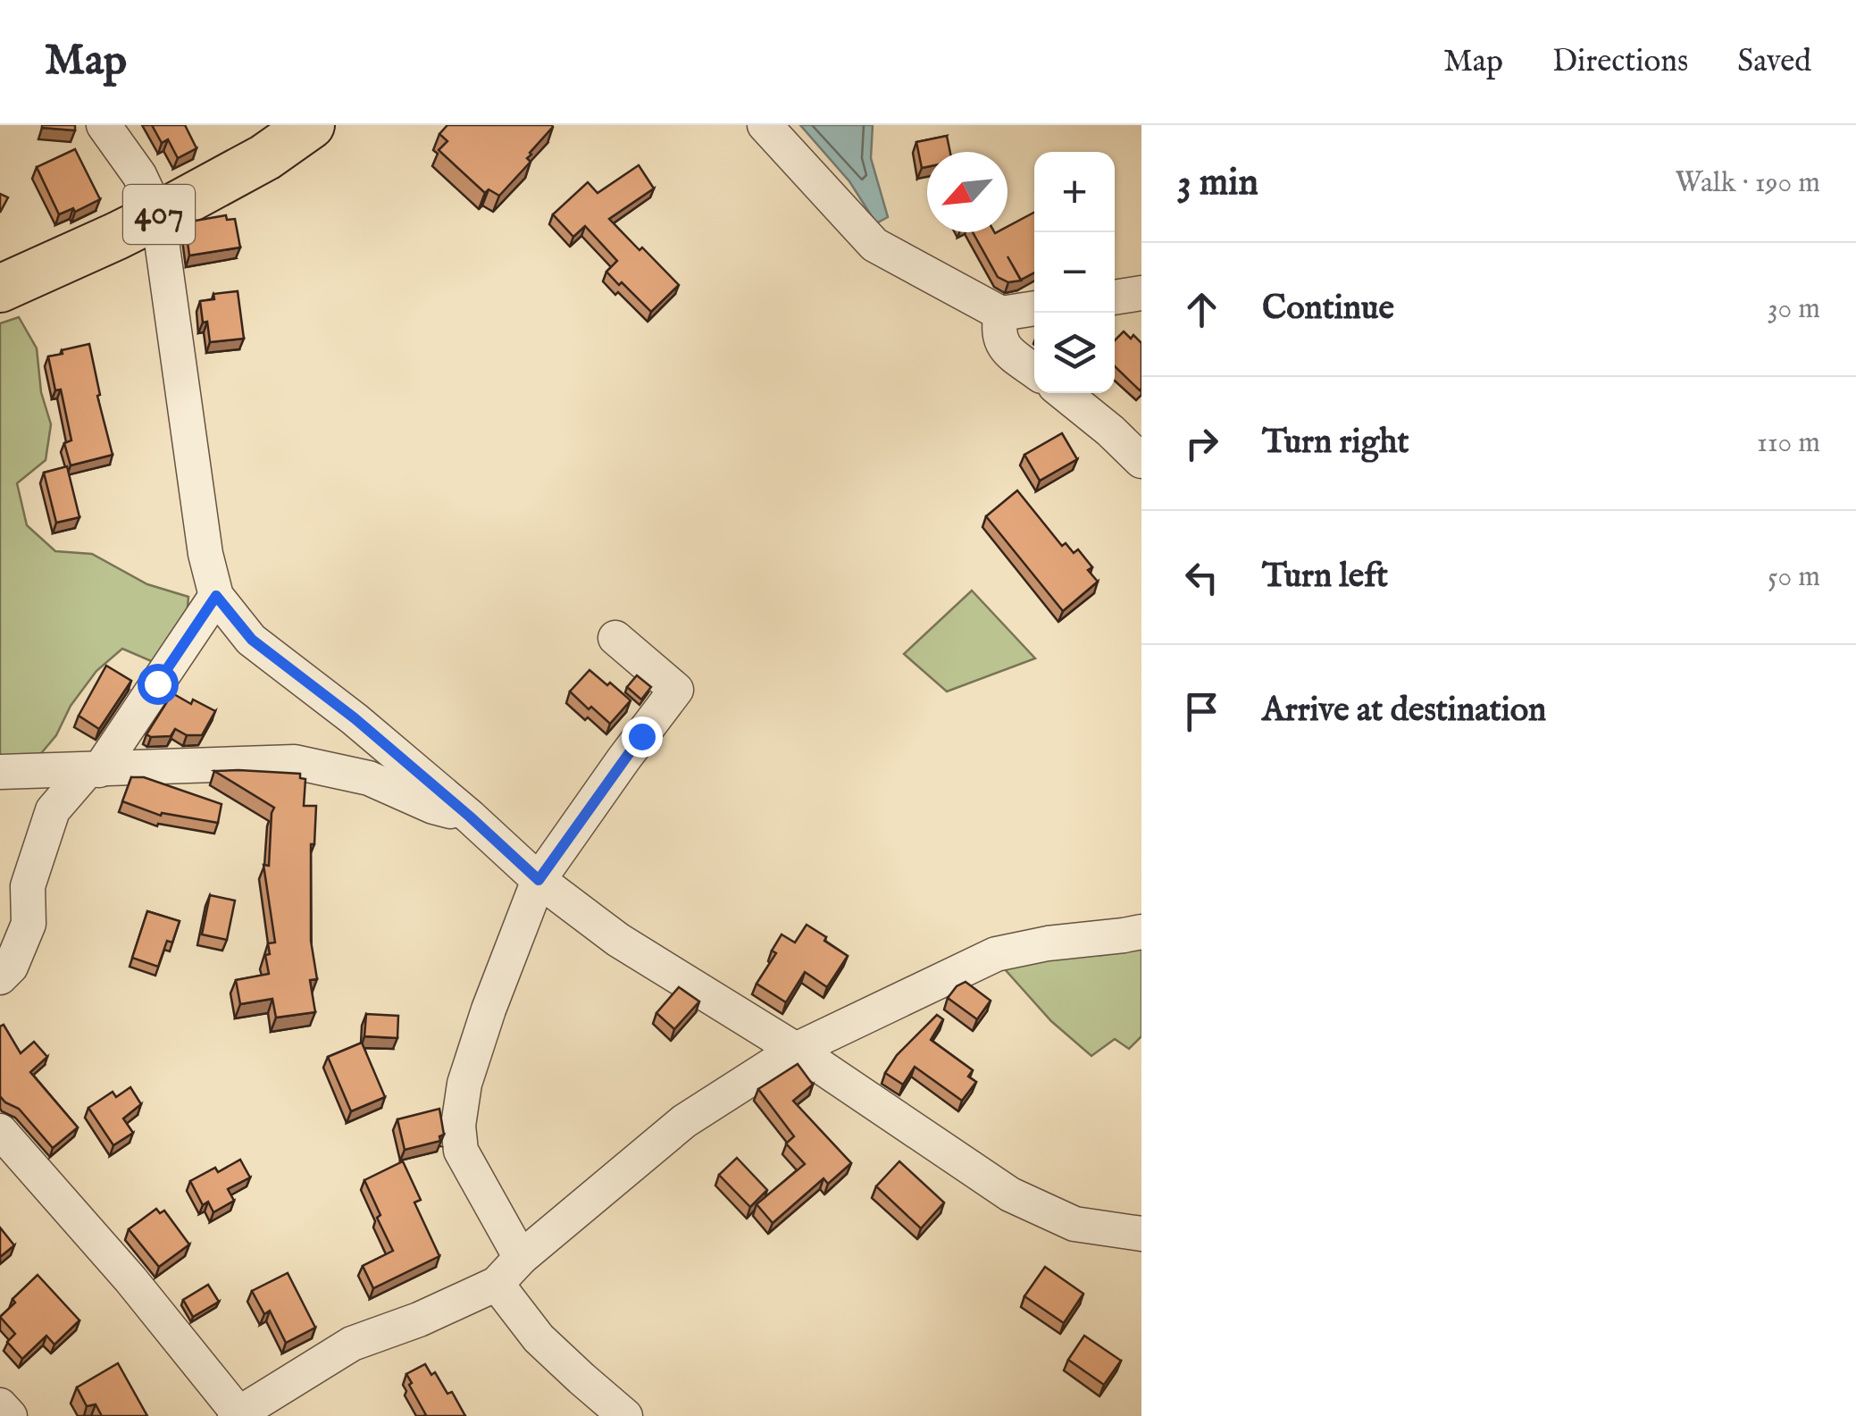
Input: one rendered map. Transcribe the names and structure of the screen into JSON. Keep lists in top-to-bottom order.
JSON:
{
  "streets": {
    "highway": ["407"]
  },
  "north": "bottom left",
  "page": {
    "header": "Map",
    "nav": ["Map", "Directions", "Saved"],
    "heading": ["3 min", "Walk · 190 m"],
    "map_buttons": ["+", "−"],
    "list": [
      ["Continue", "30 m"],
      ["Turn right", "110 m"],
      ["Turn left", "50 m"],
      "Arrive at destination"
    ]
  }
}
